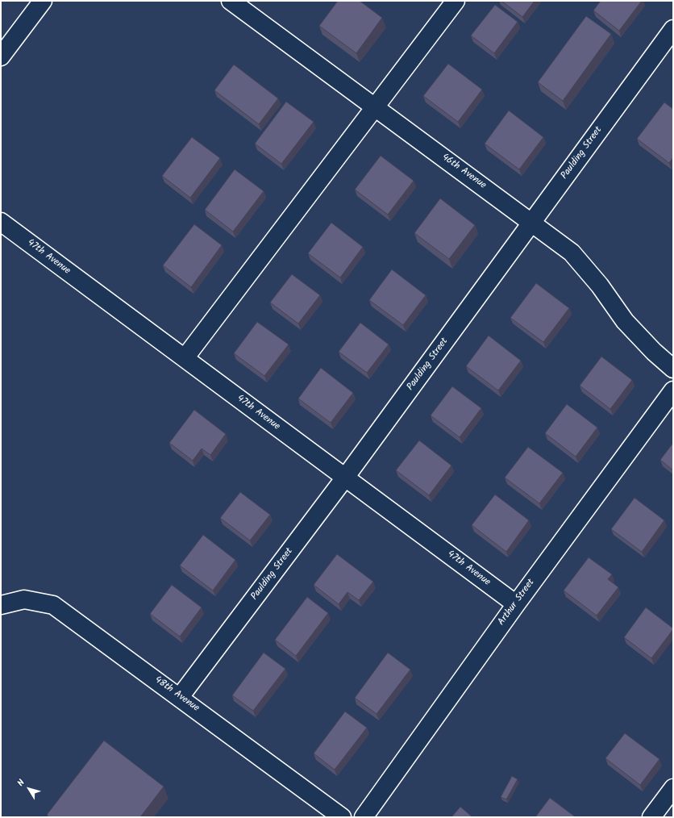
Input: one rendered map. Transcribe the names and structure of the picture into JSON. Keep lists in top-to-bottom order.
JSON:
{
  "streets": {
    "street": [
      "Paulding Street",
      "46th Avenue",
      "47th Avenue",
      "Arthur Street",
      "48th Avenue"
    ]
  },
  "crossings": [
    ["Paulding Street", "46th Avenue"],
    ["Paulding Street", "47th Avenue"],
    ["Paulding Street", "48th Avenue"],
    ["47th Avenue", "Arthur Street"]
  ],
  "north": "top left"
}
